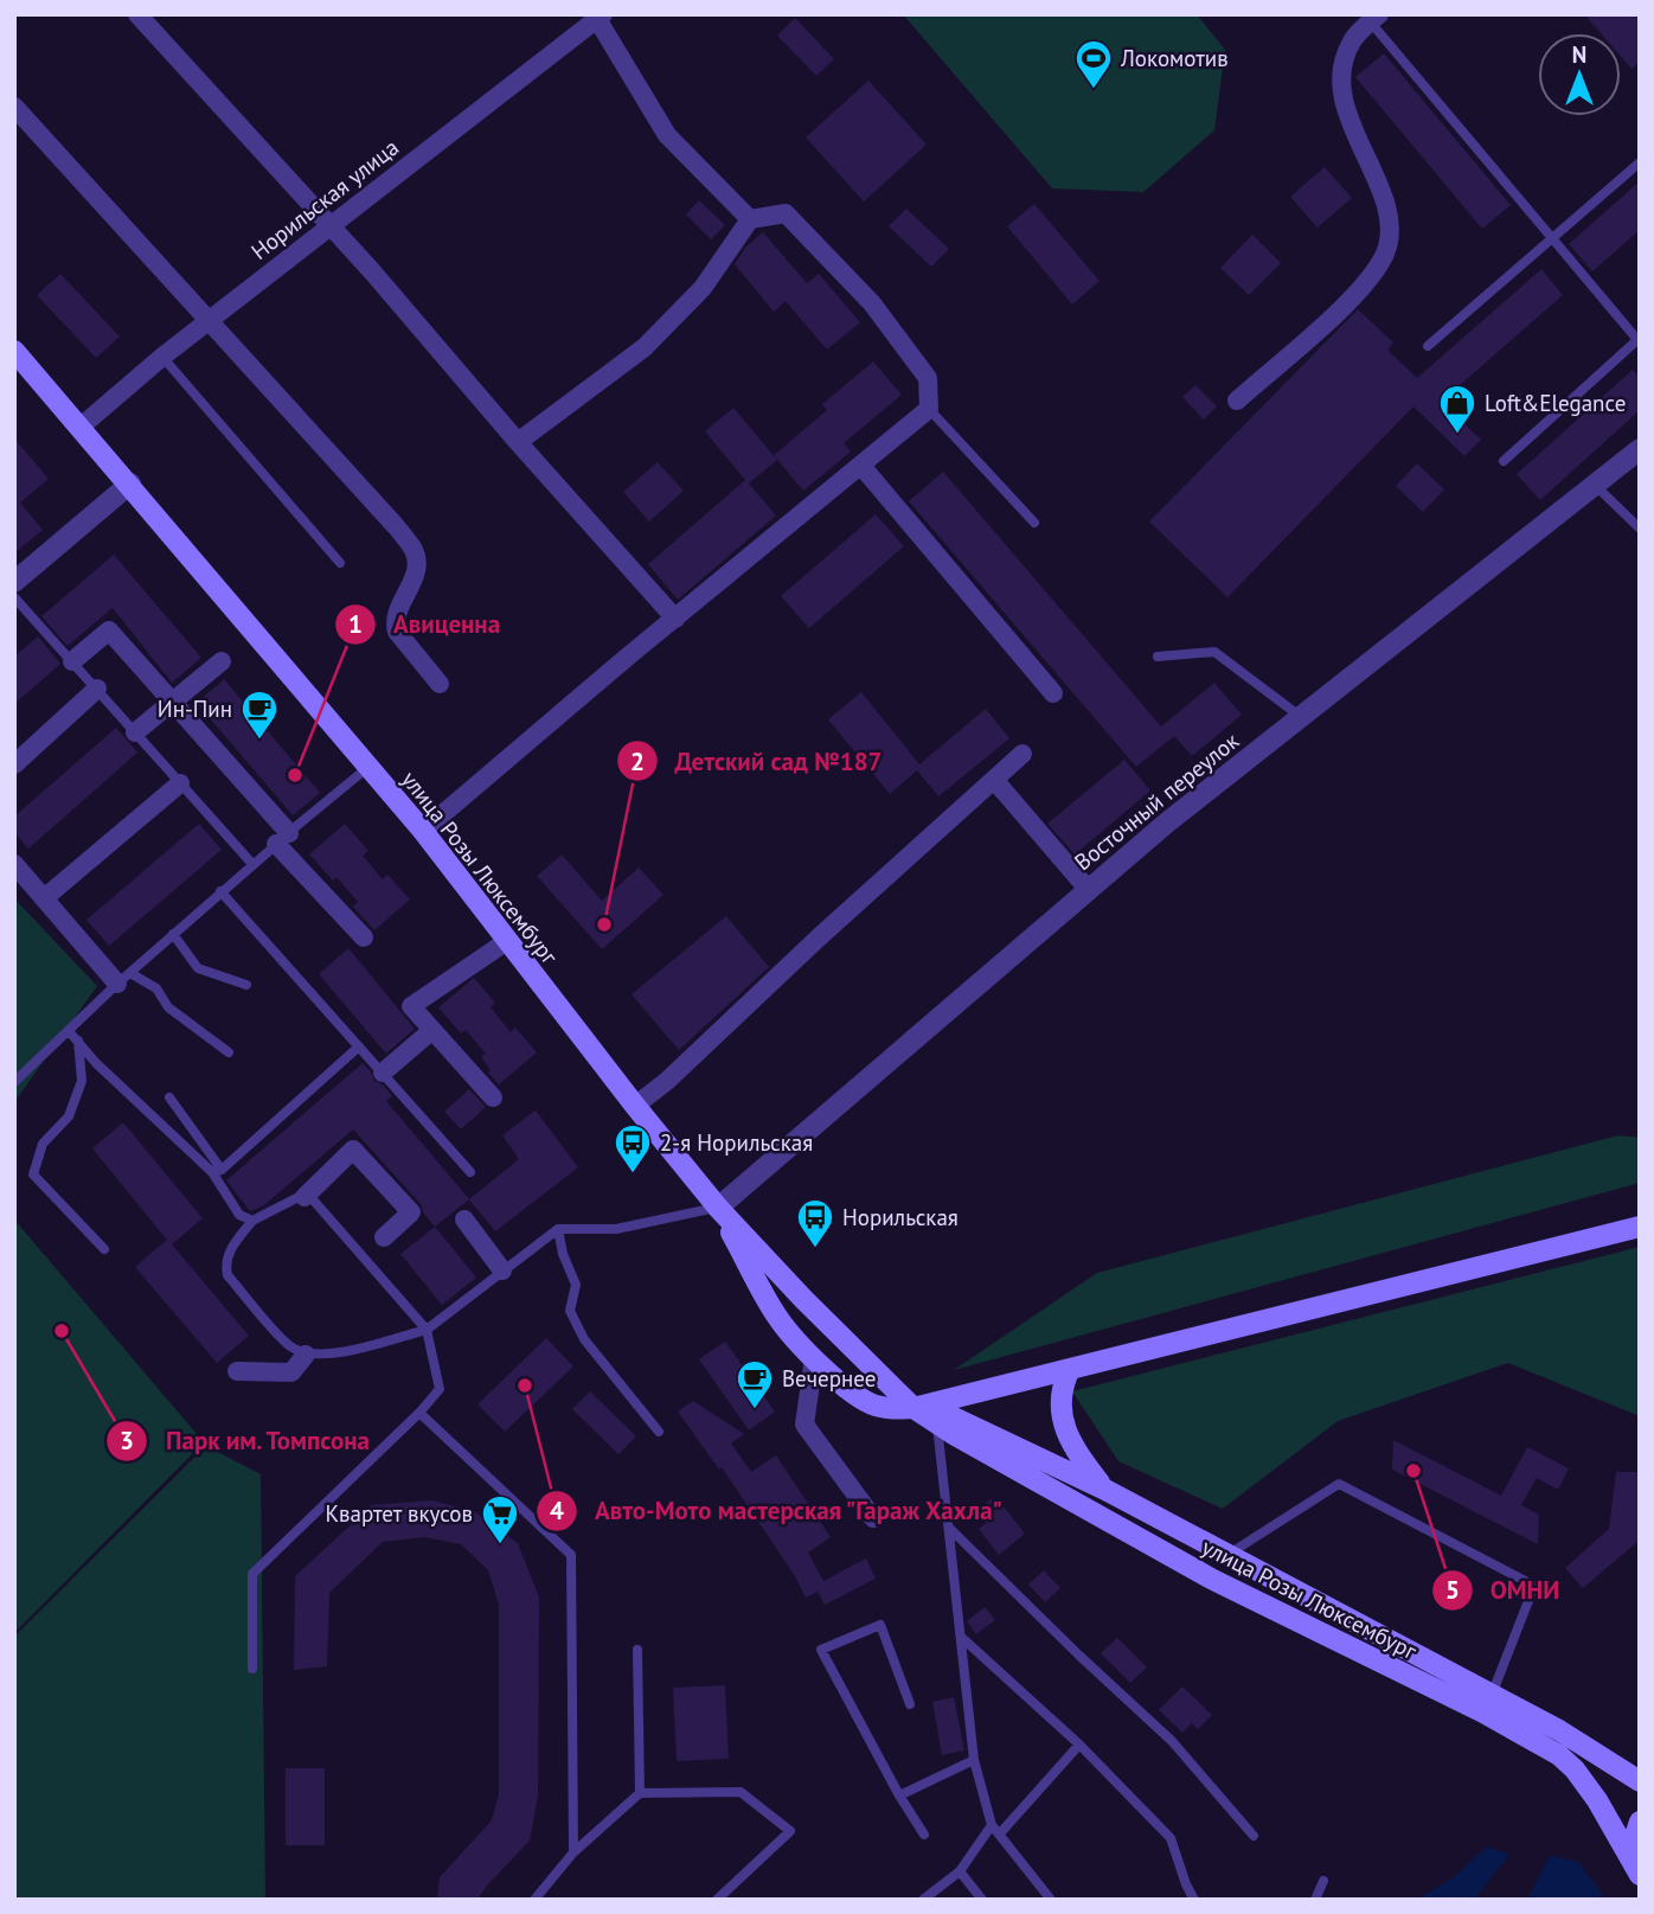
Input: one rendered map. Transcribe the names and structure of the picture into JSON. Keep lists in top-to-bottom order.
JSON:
{
  "streets": {
    "main road": ["улица Розы Люксембург"],
    "street": ["Норильская улица", "Восточный переулок"]
  },
  "crossings": [
    ["Норильская улица", "улица Розы Люксембург"],
    ["Восточный переулок", "улица Розы Люксембург"]
  ],
  "places": {
    "sports": ["Локомотив"],
    "shop": ["Loft&Elegance"],
    "cafe": ["Ин-Пин", "Вечернее"],
    "other": [
      "Авиценна",
      "Детский сад №187",
      "Парк им. Томпсона",
      "Авто-Мото мастерская \"Гараж Хахла\"",
      "ОМНИ"
    ],
    "bus stop": ["2-я Норильская", "Норильская"],
    "supermarket": ["Квартет вкусов"]
  },
  "north": "top"
}
